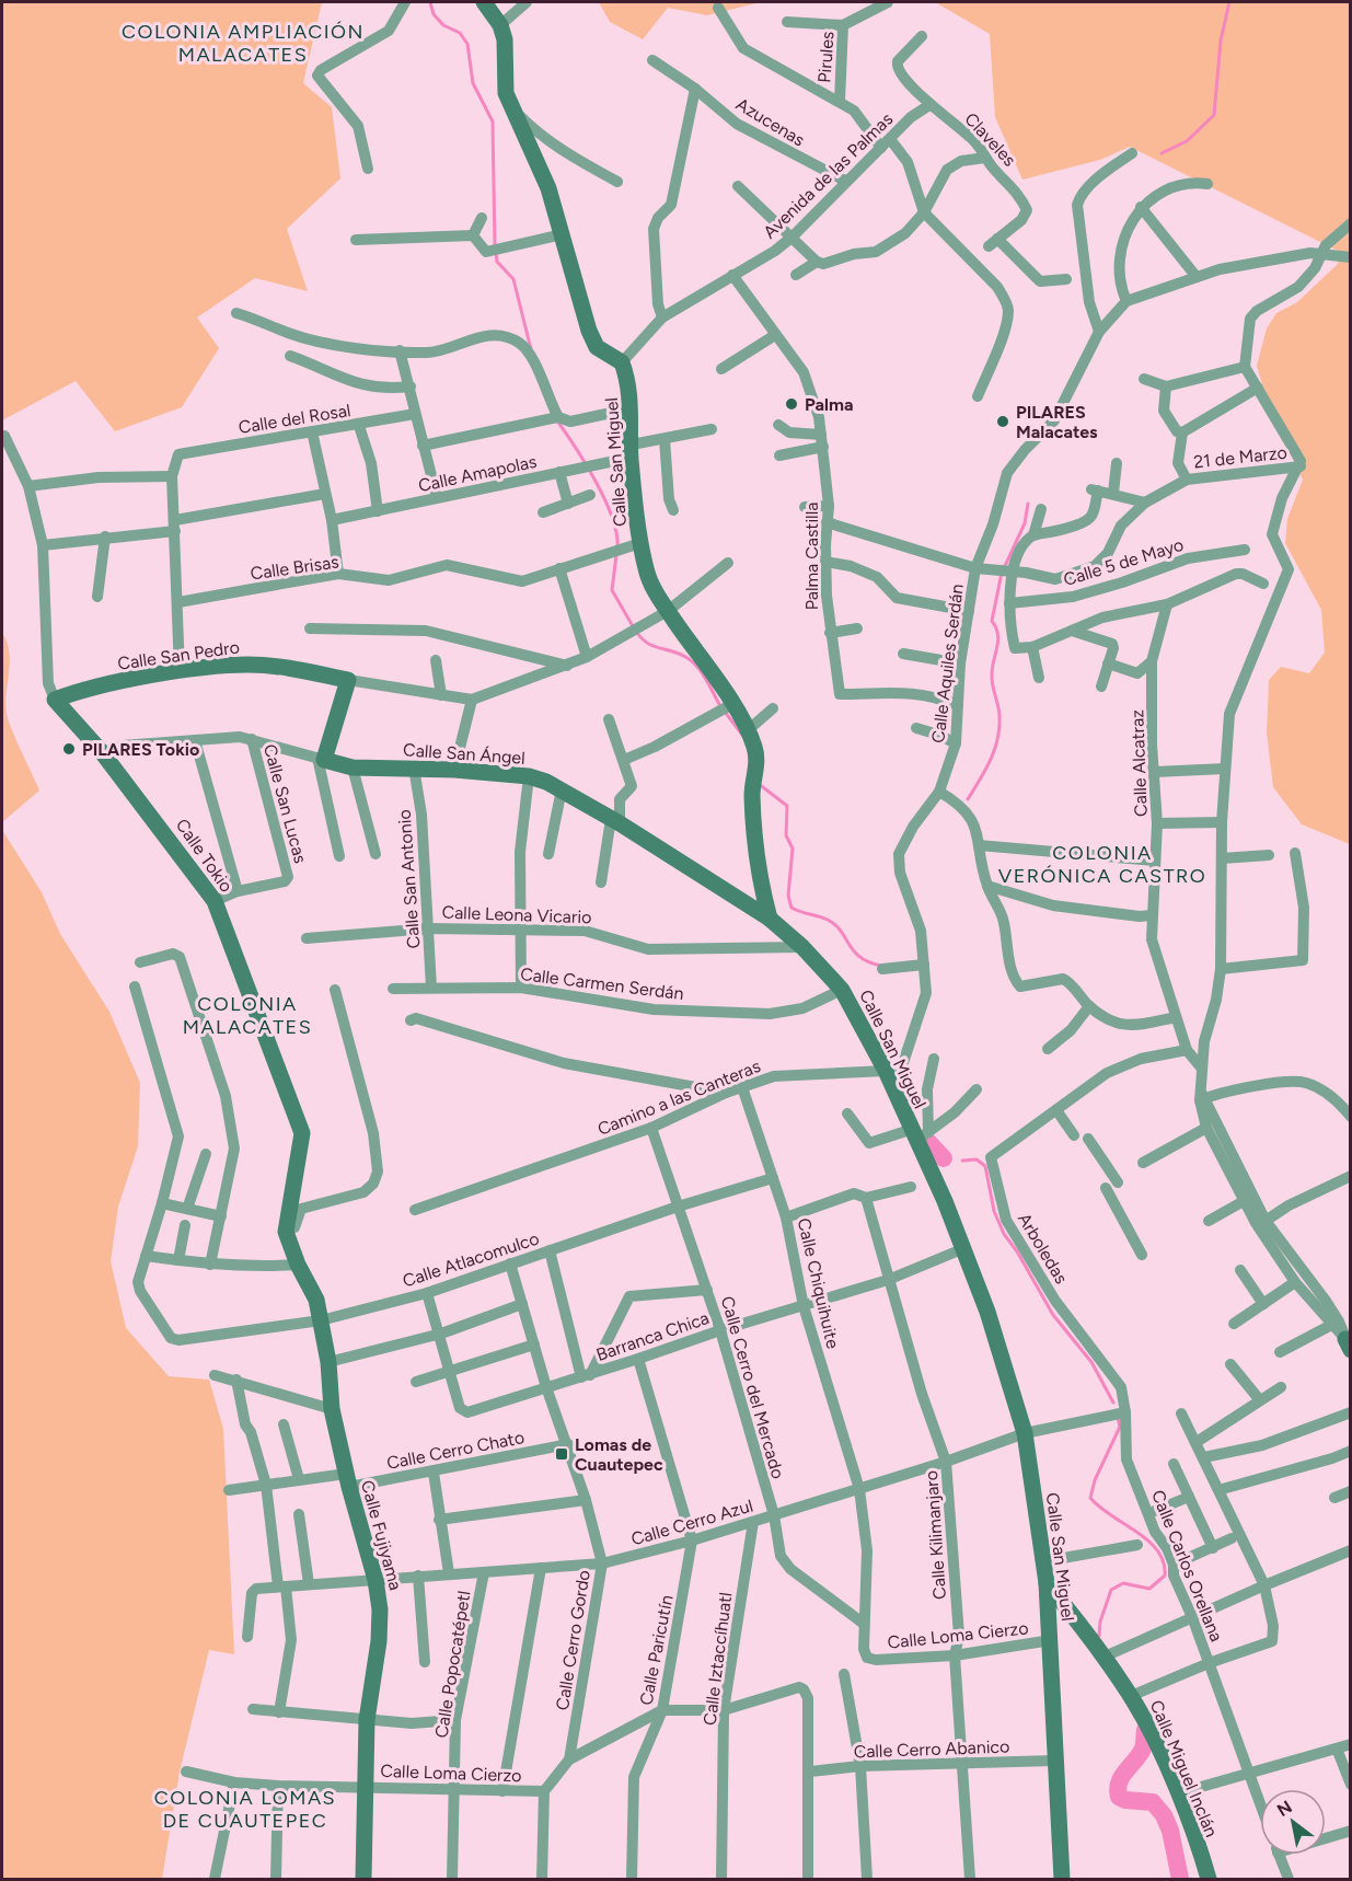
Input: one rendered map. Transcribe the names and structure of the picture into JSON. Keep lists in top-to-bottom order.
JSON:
{
  "streets": {
    "street": [
      "Pirules",
      "Azucenas",
      "Claveles",
      "Avenida de las Palmas",
      "Calle del Rosal",
      "21 de Marzo",
      "Calle San Miguel",
      "Calle Amapolas",
      "Palma Castilla",
      "Calle 5 de Mayo",
      "Calle Brisas",
      "Calle San Pedro",
      "Calle Aquiles Serdán",
      "Calle San Ángel",
      "Calle Alcatraz",
      "Calle San Lucas",
      "Calle Tokio",
      "Calle San Antonio",
      "Calle Leona Vicario",
      "Calle Carmen Serdán",
      "Camino a las Canteras",
      "Arboledas",
      "Calle Atlacomulco",
      "Calle Chiquihuite",
      "Barranca Chica",
      "Calle Cerro del Mercado",
      "Calle Cerro Chato",
      "Calle Cerro Azul",
      "Calle Fujiyama",
      "Calle Kilimanjaro",
      "Calle Carlos Orellana",
      "Calle Loma Cierzo",
      "Calle Cerro Gordo",
      "Calle Paricutín",
      "Calle Iztaccíhuatl",
      "Calle Popocatépetl",
      "Calle Cerro Abanico",
      "Calle Miguel Inclán"
    ]
  },
  "crossings": [
    ["Azucenas", "Avenida de las Palmas"],
    ["Claveles", "Avenida de las Palmas"],
    ["Avenida de las Palmas", "Calle San Miguel"],
    ["Avenida de las Palmas", "Palma Castilla"],
    ["21 de Marzo", "Palma Castilla"],
    ["21 de Marzo", "Calle Aquiles Serdán"],
    ["Calle San Miguel", "Calle Amapolas"],
    ["Calle San Miguel", "Calle Brisas"],
    ["Calle San Miguel", "Calle San Pedro"],
    ["Calle San Miguel", "Calle Aquiles Serdán"],
    ["Calle San Miguel", "Calle San Ángel"],
    ["Calle San Miguel", "Calle Leona Vicario"],
    ["Calle San Miguel", "Calle Carmen Serdán"],
    ["Calle San Miguel", "Camino a las Canteras"],
    ["Calle San Miguel", "Barranca Chica"],
    ["Calle San Miguel", "Calle Cerro Azul"],
    ["Calle San Miguel", "Calle Loma Cierzo"],
    ["Calle San Miguel", "Calle Cerro Abanico"],
    ["Calle San Miguel", "Calle Miguel Inclán"],
    ["Palma Castilla", "Calle Aquiles Serdán"],
    ["Calle San Pedro", "Calle Tokio"],
    ["Calle San Ángel", "Calle San Lucas"],
    ["Calle San Ángel", "Calle San Antonio"],
    ["Calle San Lucas", "Calle Tokio"],
    ["Calle Tokio", "Calle Atlacomulco"],
    ["Calle Tokio", "Calle Fujiyama"],
    ["Calle San Antonio", "Calle Leona Vicario"],
    ["Calle San Antonio", "Calle Carmen Serdán"],
    ["Camino a las Canteras", "Calle Chiquihuite"],
    ["Camino a las Canteras", "Calle Cerro del Mercado"],
    ["Arboledas", "Calle Carlos Orellana"],
    ["Calle Atlacomulco", "Calle Chiquihuite"],
    ["Calle Atlacomulco", "Calle Cerro del Mercado"],
    ["Calle Atlacomulco", "Calle Fujiyama"],
    ["Calle Atlacomulco", "Calle Cerro Gordo"],
    ["Calle Chiquihuite", "Barranca Chica"],
    ["Calle Chiquihuite", "Calle Cerro del Mercado"],
    ["Calle Chiquihuite", "Calle Cerro Azul"],
    ["Calle Chiquihuite", "Calle Loma Cierzo"],
    ["Barranca Chica", "Calle Cerro del Mercado"],
    ["Barranca Chica", "Calle Kilimanjaro"],
    ["Barranca Chica", "Calle Cerro Gordo"],
    ["Calle Cerro del Mercado", "Calle Cerro Azul"],
    ["Calle Cerro Chato", "Calle Fujiyama"],
    ["Calle Cerro Chato", "Calle Cerro Gordo"],
    ["Calle Cerro Azul", "Calle Fujiyama"],
    ["Calle Cerro Azul", "Calle Kilimanjaro"],
    ["Calle Cerro Azul", "Calle Carlos Orellana"],
    ["Calle Cerro Azul", "Calle Cerro Gordo"],
    ["Calle Cerro Azul", "Calle Paricutín"],
    ["Calle Cerro Azul", "Calle Iztaccíhuatl"],
    ["Calle Cerro Azul", "Calle Popocatépetl"],
    ["Calle Fujiyama", "Calle Loma Cierzo"],
    ["Calle Kilimanjaro", "Calle Loma Cierzo"],
    ["Calle Kilimanjaro", "Calle Cerro Abanico"],
    ["Calle Loma Cierzo", "Calle Cerro Gordo"],
    ["Calle Loma Cierzo", "Calle Paricutín"],
    ["Calle Loma Cierzo", "Calle Iztaccíhuatl"],
    ["Calle Loma Cierzo", "Calle Popocatépetl"],
    ["Calle Loma Cierzo", "Calle Cerro Abanico"]
  ],
  "districts": [
    "COLONIA AMPLIACIÓN MALACATES",
    "COLONIA VERÓNICA CASTRO",
    "COLONIA MALACATES",
    "COLONIA LOMAS DE CUAUTEPEC"
  ],
  "places": {
    "other": ["Palma", "PILARES Malacates", "PILARES Tokio"],
    "transit": ["Lomas de Cuautepec"]
  },
  "north": "top left"
}
